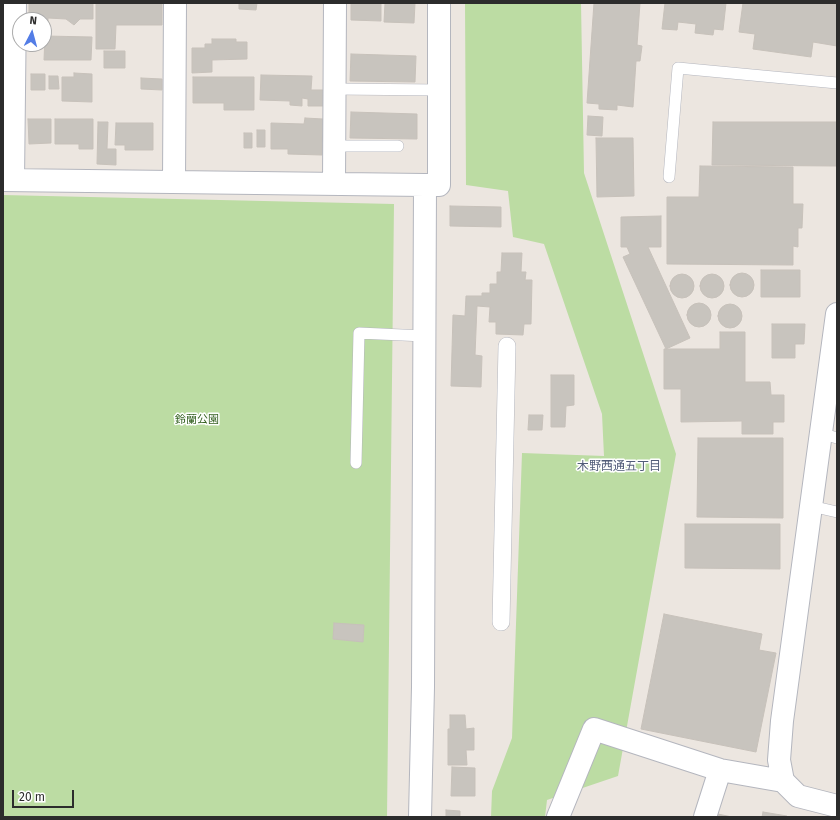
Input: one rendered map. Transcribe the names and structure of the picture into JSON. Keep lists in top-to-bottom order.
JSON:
{
  "districts": ["木野西通五丁目"],
  "parks": ["鈴蘭公園"],
  "scale_bar": "20 m",
  "north": "top"
}
